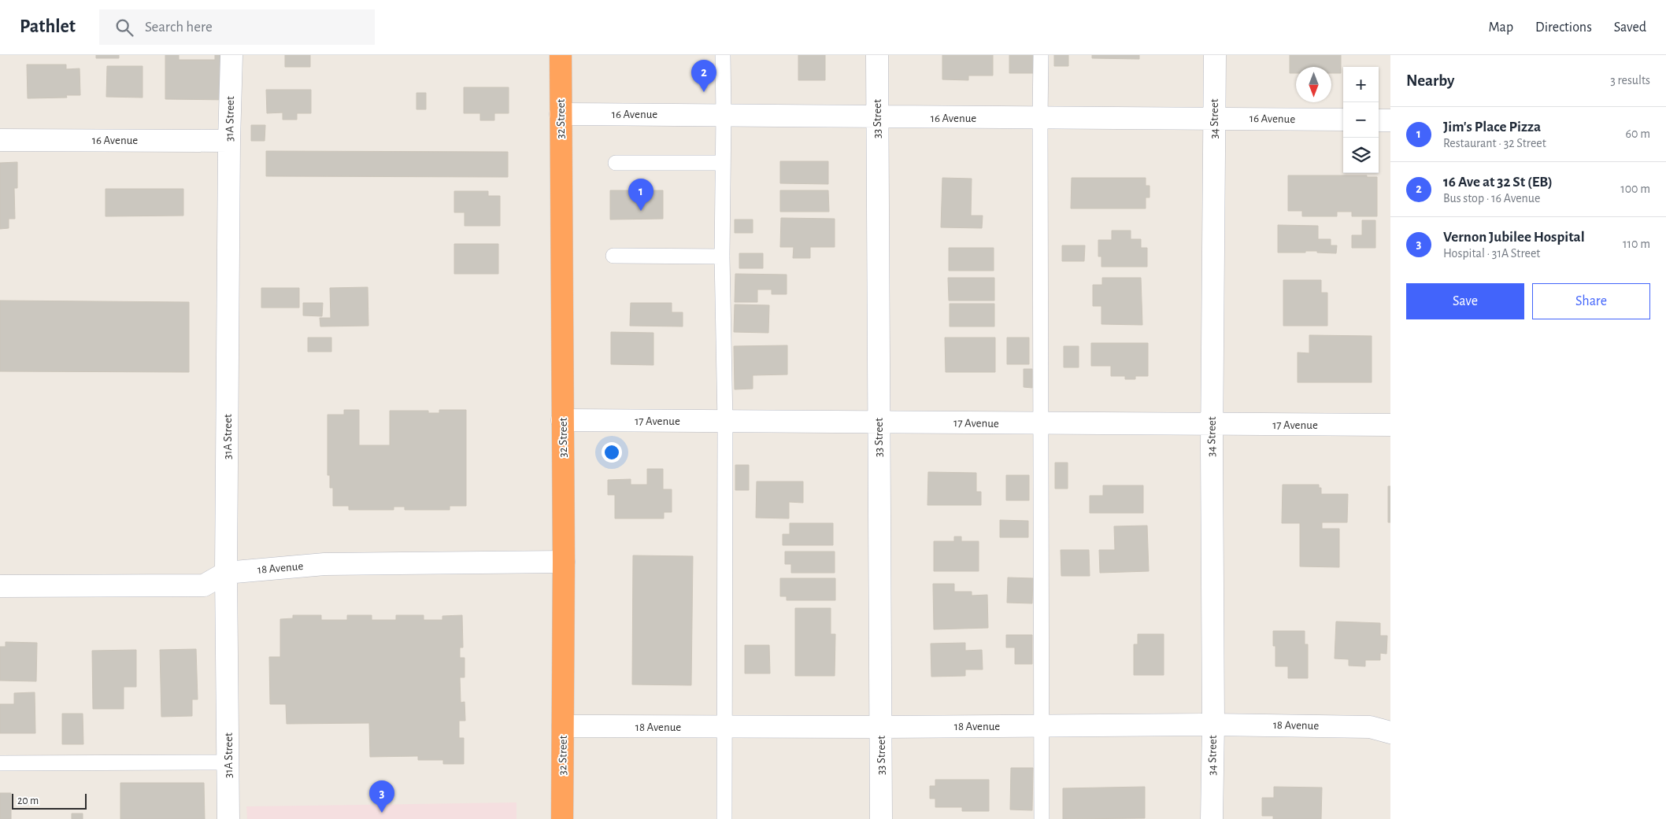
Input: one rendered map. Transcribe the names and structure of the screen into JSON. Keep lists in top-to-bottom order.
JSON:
{
  "streets": {
    "highway": ["32 Street"],
    "street": [
      "16 Avenue",
      "31A Street",
      "33 Street",
      "34 Street",
      "17 Avenue",
      "18 Avenue"
    ]
  },
  "crossings": [
    ["16 Avenue", "31A Street"],
    ["16 Avenue", "32 Street"],
    ["16 Avenue", "33 Street"],
    ["16 Avenue", "34 Street"],
    ["31A Street", "18 Avenue"],
    ["32 Street", "17 Avenue"],
    ["32 Street", "18 Avenue"],
    ["33 Street", "17 Avenue"],
    ["33 Street", "18 Avenue"],
    ["34 Street", "17 Avenue"],
    ["34 Street", "18 Avenue"]
  ],
  "scale_bar": "20 m",
  "north": "bottom",
  "page": {
    "header": "Pathlet",
    "search": "Search here",
    "nav": ["Map", "Directions", "Saved"],
    "heading": ["Nearby", "3 results"],
    "pins": ["2", "1", "3"],
    "map_buttons": ["+", "−"],
    "list": [
      {
        "mark": "1",
        "name": "Jim's Place Pizza",
        "note": "Restaurant · 32 Street",
        "value": "60 m"
      },
      {
        "mark": "2",
        "name": "16 Ave at 32 St (EB)",
        "note": "Bus stop · 16 Avenue",
        "value": "100 m"
      },
      {
        "mark": "3",
        "name": "Vernon Jubilee Hospital",
        "note": "Hospital · 31A Street",
        "value": "110 m"
      }
    ],
    "buttons": ["Save", "Share"],
    "scale": "20 m"
  }
}
